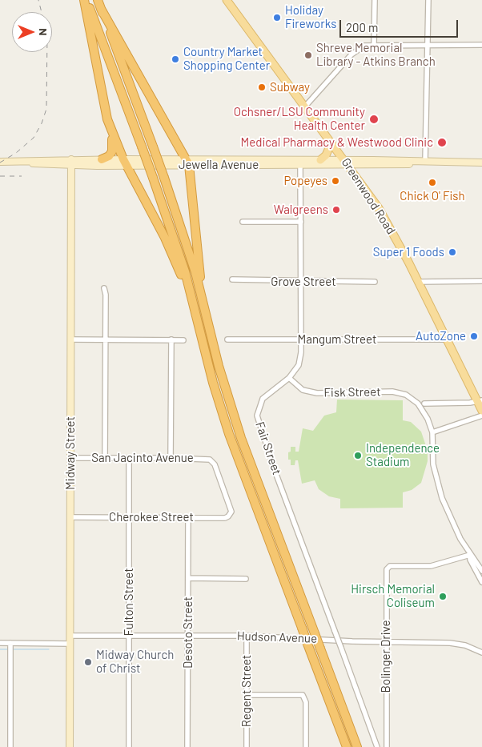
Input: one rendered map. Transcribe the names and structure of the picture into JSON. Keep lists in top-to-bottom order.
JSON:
{
  "streets": {
    "main road": ["Jewella Avenue", "Greenwood Road", "Midway Street"],
    "street": [
      "Grove Street",
      "Mangum Street",
      "Fisk Street",
      "Fair Street",
      "San Jacinto Avenue",
      "Cherokee Street",
      "Fulton Street",
      "Desoto Street",
      "Hudson Avenue",
      "Bolinger Drive",
      "Regent Street"
    ]
  },
  "crossings": [
    ["Jewella Avenue", "Greenwood Road"],
    ["Jewella Avenue", "Fair Street"],
    ["Jewella Avenue", "Midway Street"],
    ["Greenwood Road", "Mangum Street"],
    ["Grove Street", "Fair Street"],
    ["Mangum Street", "Fair Street"],
    ["Fisk Street", "Fair Street"],
    ["Midway Street", "San Jacinto Avenue"],
    ["Midway Street", "Cherokee Street"],
    ["Midway Street", "Hudson Avenue"],
    ["San Jacinto Avenue", "Cherokee Street"],
    ["San Jacinto Avenue", "Fulton Street"],
    ["Cherokee Street", "Fulton Street"],
    ["Cherokee Street", "Desoto Street"],
    ["Fulton Street", "Hudson Avenue"],
    ["Desoto Street", "Hudson Avenue"],
    ["Hudson Avenue", "Bolinger Drive"],
    ["Hudson Avenue", "Regent Street"]
  ],
  "places": [
    "Holiday Fireworks",
    "Shreve Memorial Library - Atkins Branch",
    "Country Market Shopping Center",
    "Subway",
    "Ochsner/LSU Community Health Center",
    "Medical Pharmacy & Westwood Clinic",
    "Popeyes",
    "Chick O' Fish",
    "Walgreens",
    "Super 1 Foods",
    "AutoZone",
    "Independence Stadium",
    "Hirsch Memorial Coliseum",
    "Midway Church of Christ"
  ],
  "scale_bar": "200 m",
  "north": "right"
}
